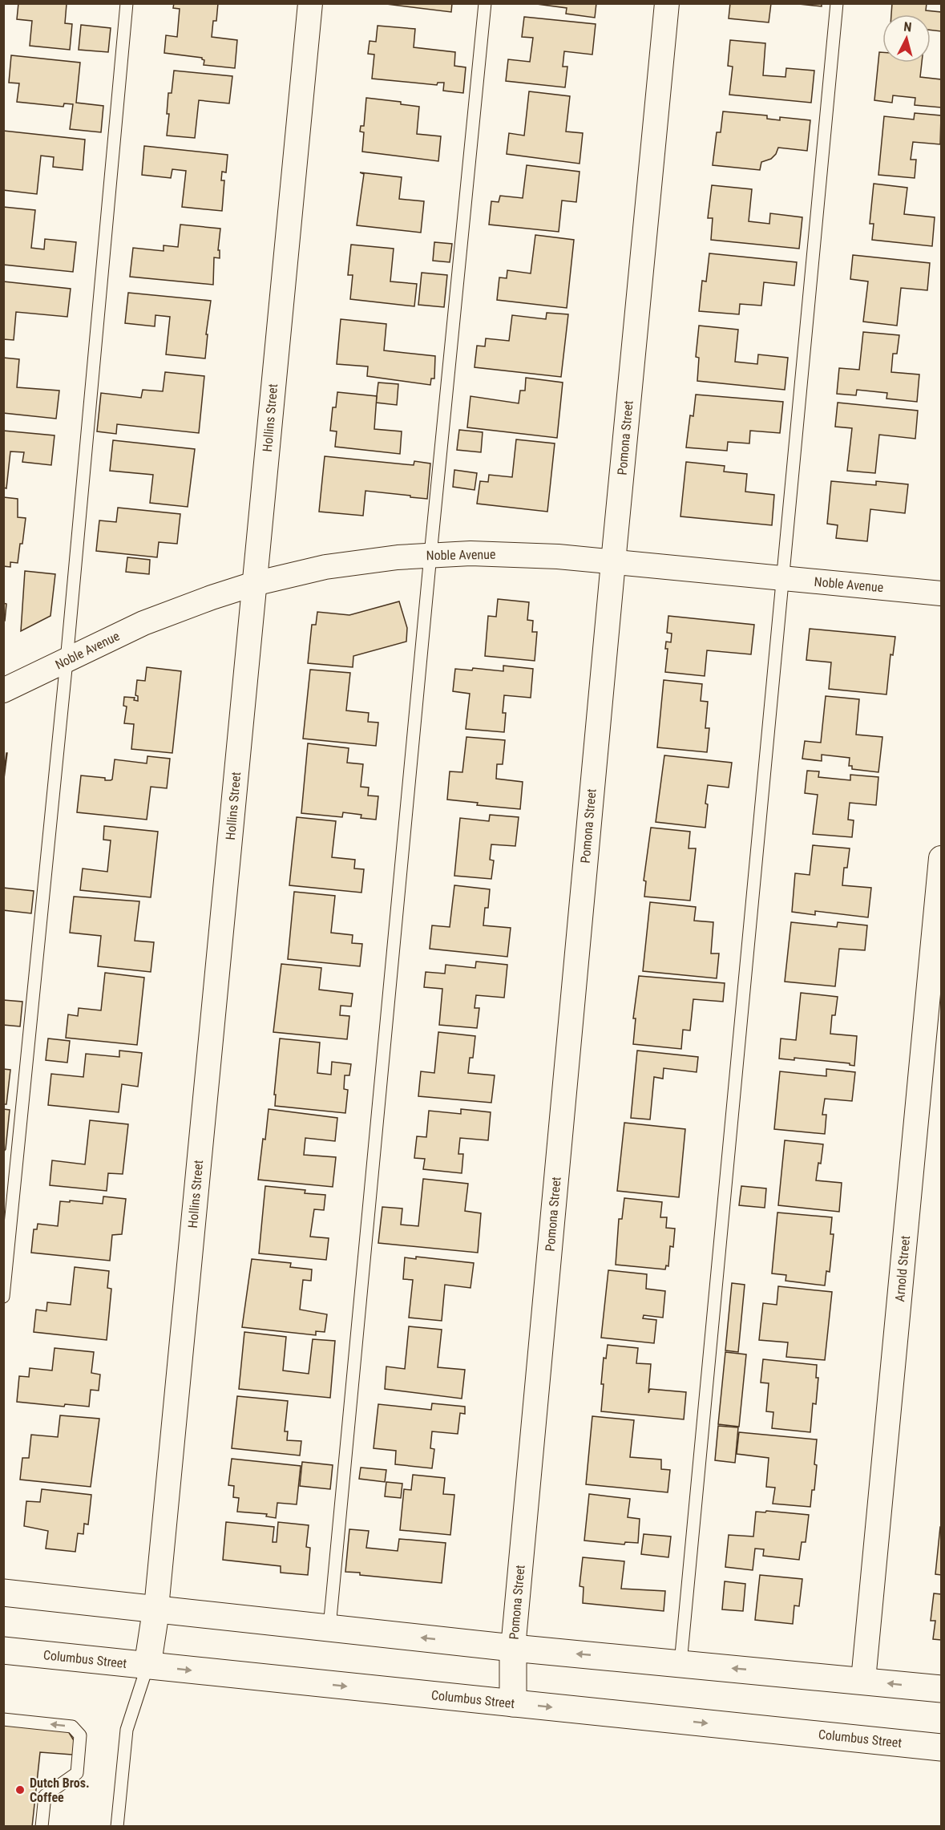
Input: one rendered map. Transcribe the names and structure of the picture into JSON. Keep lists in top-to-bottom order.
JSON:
{
  "streets": {
    "main road": ["Columbus Street"],
    "street": [
      "Hollins Street",
      "Pomona Street",
      "Noble Avenue",
      "Arnold Street"
    ]
  },
  "crossings": [
    ["Hollins Street", "Noble Avenue"],
    ["Pomona Street", "Noble Avenue"]
  ],
  "places": ["Dutch Bros. Coffee"],
  "north": "top"
}
